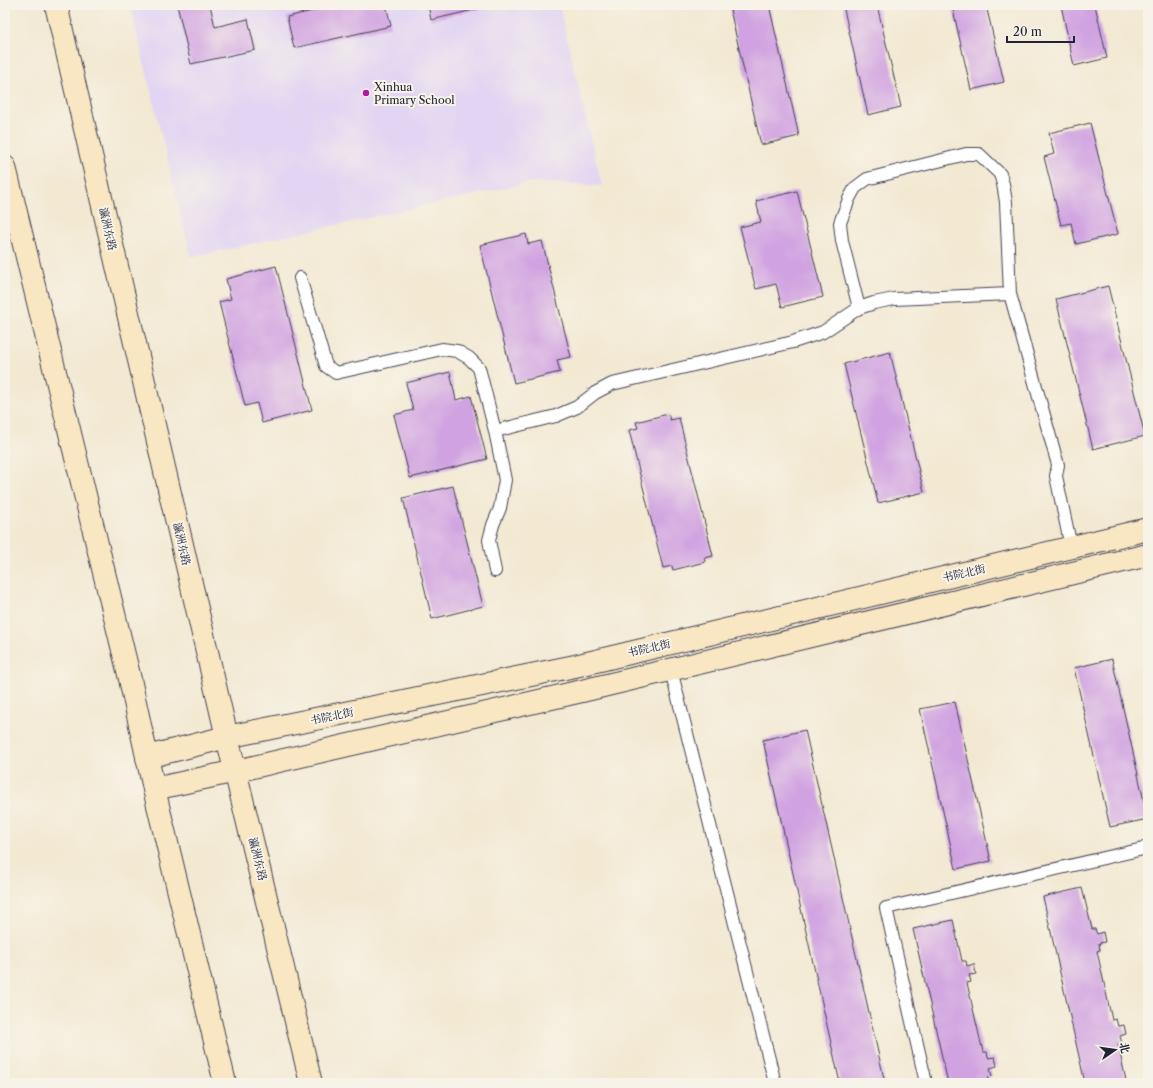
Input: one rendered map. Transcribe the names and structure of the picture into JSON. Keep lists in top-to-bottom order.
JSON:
{
  "streets": {
    "street": ["瀛洲东路", "书院北街"]
  },
  "crossings": [
    ["瀛洲东路", "书院北街"]
  ],
  "places": ["Xinhua Primary School"],
  "scale_bar": "20 m",
  "north": "right"
}
